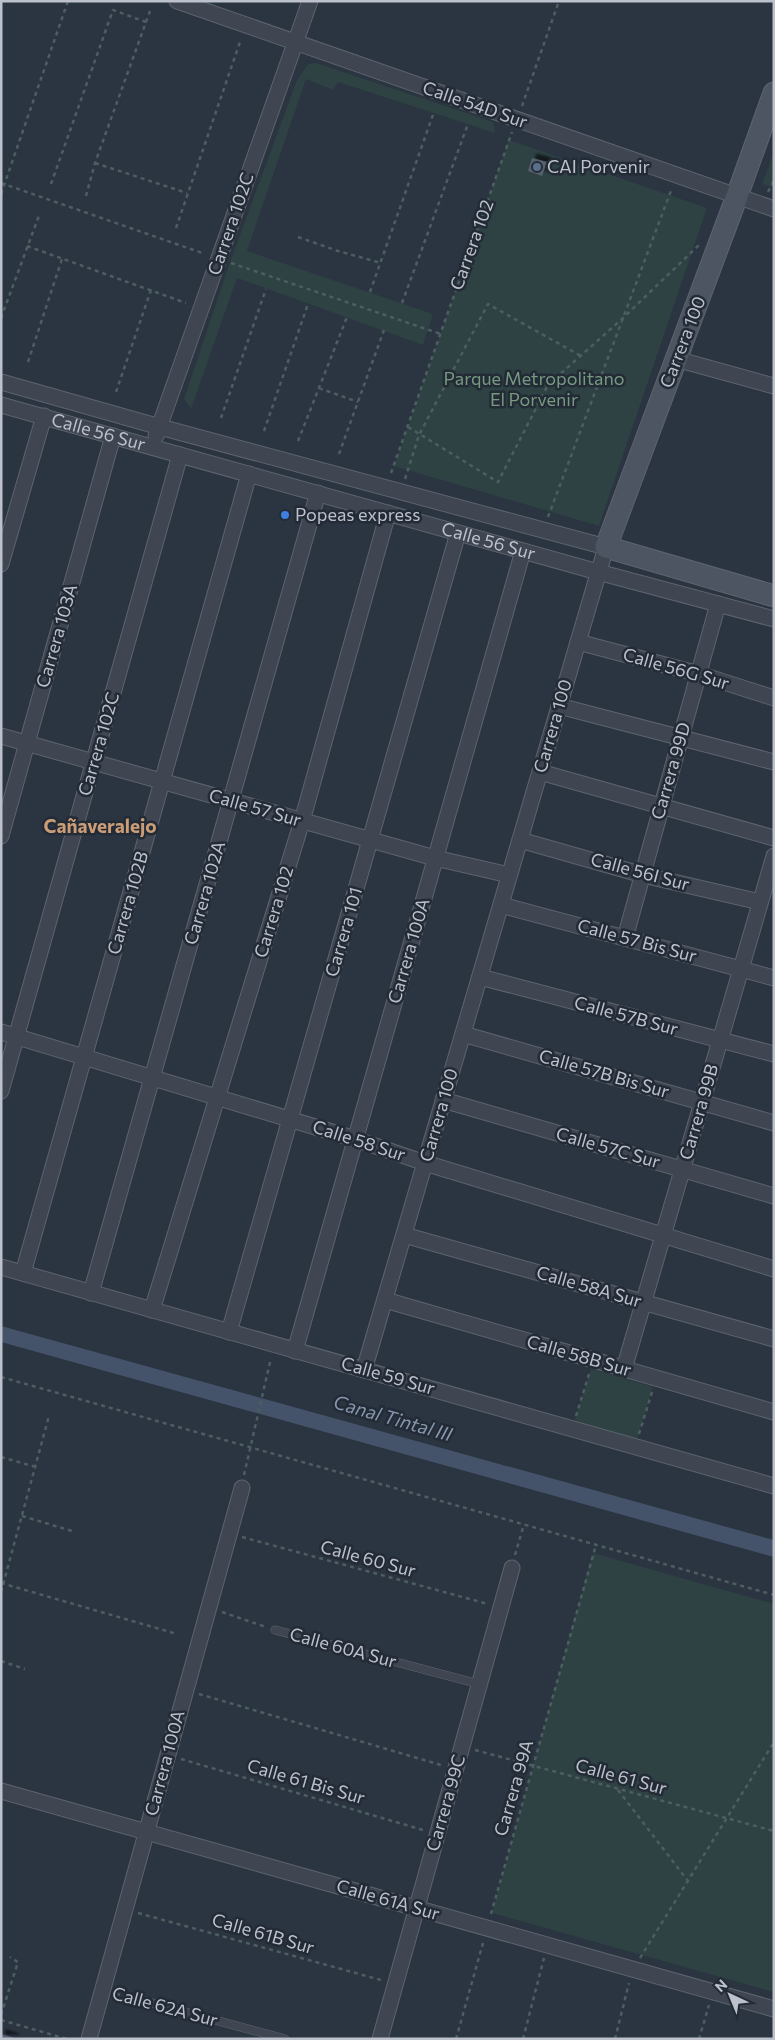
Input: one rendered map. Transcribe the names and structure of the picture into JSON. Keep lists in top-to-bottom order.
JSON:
{
  "streets": {
    "street": [
      "Calle 54D Sur",
      "Carrera 102C",
      "Carrera 102",
      "Carrera 100",
      "Calle 56 Sur",
      "Carrera 103A",
      "Calle 56G Sur",
      "Carrera 99D",
      "Calle 57 Sur",
      "Calle 56I Sur",
      "Carrera 102A",
      "Carrera 102B",
      "Carrera 101",
      "Calle 57 Bis Sur",
      "Carrera 100A",
      "Calle 57B Sur",
      "Calle 57B Bis Sur",
      "Carrera 99B",
      "Calle 58 Sur",
      "Calle 57C Sur",
      "Calle 58A Sur",
      "Calle 58B Sur",
      "Calle 59 Sur",
      "Carrera 99C",
      "Calle 61A Sur"
    ],
    "lane": ["Calle 60A Sur", "Calle 62A Sur"],
    "path": [
      "Calle 60 Sur",
      "Calle 61 Sur",
      "Calle 61 Bis Sur",
      "Carrera 99A",
      "Calle 61B Sur"
    ]
  },
  "crossings": [
    ["Calle 54D Sur", "Carrera 102C"],
    ["Calle 54D Sur", "Carrera 102"],
    ["Calle 54D Sur", "Carrera 100"],
    ["Carrera 102C", "Calle 56 Sur"],
    ["Carrera 102C", "Calle 57 Sur"],
    ["Carrera 102C", "Calle 58 Sur"],
    ["Carrera 102", "Calle 56 Sur"],
    ["Carrera 102", "Calle 57 Sur"],
    ["Carrera 102", "Calle 58 Sur"],
    ["Carrera 102", "Calle 59 Sur"],
    ["Carrera 100", "Calle 56 Sur"],
    ["Carrera 100", "Calle 56G Sur"],
    ["Carrera 100", "Calle 57 Sur"],
    ["Carrera 100", "Calle 56I Sur"],
    ["Carrera 100", "Calle 57 Bis Sur"],
    ["Carrera 100", "Calle 57B Sur"],
    ["Carrera 100", "Calle 57B Bis Sur"],
    ["Carrera 100", "Calle 58 Sur"],
    ["Carrera 100", "Calle 57C Sur"],
    ["Carrera 100", "Calle 58A Sur"],
    ["Carrera 100", "Calle 58B Sur"],
    ["Carrera 100", "Calle 59 Sur"],
    ["Calle 56 Sur", "Carrera 103A"],
    ["Calle 56 Sur", "Carrera 99D"],
    ["Calle 56 Sur", "Carrera 102A"],
    ["Calle 56 Sur", "Carrera 102B"],
    ["Calle 56 Sur", "Carrera 101"],
    ["Calle 56 Sur", "Carrera 100A"],
    ["Carrera 103A", "Calle 57 Sur"],
    ["Calle 56G Sur", "Carrera 99D"],
    ["Carrera 99D", "Calle 56I Sur"],
    ["Carrera 99D", "Calle 57 Bis Sur"],
    ["Calle 57 Sur", "Carrera 102A"],
    ["Calle 57 Sur", "Carrera 102B"],
    ["Calle 57 Sur", "Carrera 101"],
    ["Calle 57 Sur", "Carrera 100A"],
    ["Calle 56I Sur", "Carrera 99B"],
    ["Carrera 102A", "Calle 58 Sur"],
    ["Carrera 102A", "Calle 59 Sur"],
    ["Carrera 102B", "Calle 58 Sur"],
    ["Carrera 102B", "Calle 59 Sur"],
    ["Carrera 101", "Calle 58 Sur"],
    ["Carrera 101", "Calle 59 Sur"],
    ["Calle 57 Bis Sur", "Carrera 99B"],
    ["Carrera 100A", "Calle 58 Sur"],
    ["Carrera 100A", "Calle 59 Sur"],
    ["Carrera 100A", "Calle 60 Sur"],
    ["Carrera 100A", "Calle 60A Sur"],
    ["Carrera 100A", "Calle 61 Bis Sur"],
    ["Carrera 100A", "Calle 61A Sur"],
    ["Carrera 100A", "Calle 61B Sur"],
    ["Carrera 100A", "Calle 62A Sur"],
    ["Calle 57B Sur", "Carrera 99B"],
    ["Calle 57B Bis Sur", "Carrera 99B"],
    ["Carrera 99B", "Calle 58 Sur"],
    ["Carrera 99B", "Calle 57C Sur"],
    ["Carrera 99B", "Calle 58A Sur"],
    ["Carrera 99B", "Calle 58B Sur"],
    ["Calle 60 Sur", "Carrera 99C"],
    ["Calle 60A Sur", "Carrera 99C"],
    ["Calle 61 Sur", "Carrera 99A"],
    ["Calle 61 Sur", "Carrera 99C"],
    ["Calle 61 Bis Sur", "Carrera 99C"],
    ["Carrera 99A", "Calle 61A Sur"],
    ["Carrera 99C", "Calle 61A Sur"],
    ["Carrera 99C", "Calle 61B Sur"]
  ],
  "districts": ["Cañaveralejo"],
  "water": ["Canal Tintal III"],
  "parks": ["Parque Metropolitano El Porvenir"],
  "places": ["CAI Porvenir", "Popeas express"],
  "north": "top left"
}
